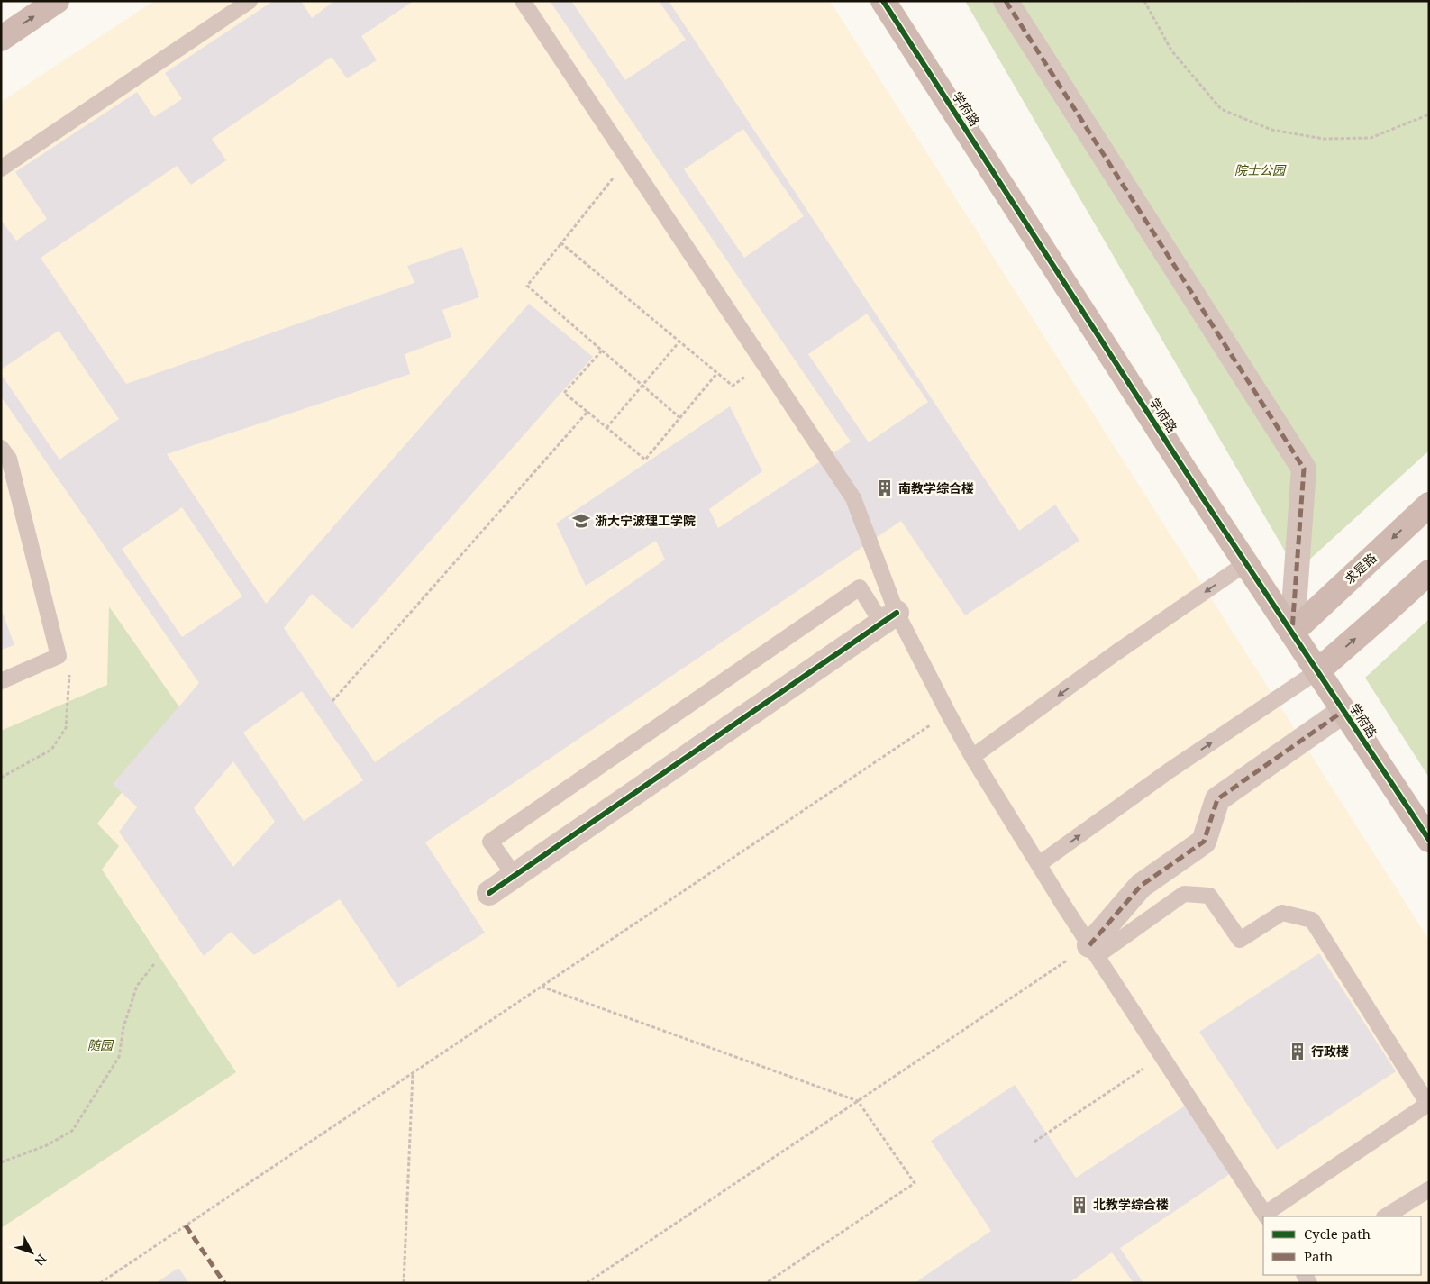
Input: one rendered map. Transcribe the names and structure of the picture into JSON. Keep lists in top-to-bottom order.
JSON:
{
  "streets": {
    "street": ["学府路", "求是路"]
  },
  "crossings": [
    ["学府路", "求是路"]
  ],
  "parks": ["院士公园", "随园"],
  "places": {
    "building": ["南教学综合楼", "行政楼", "北教学综合楼"],
    "school or university": ["浙大宁波理工学院"]
  },
  "legend": ["Cycle path", "Path"],
  "north": "bottom right"
}
